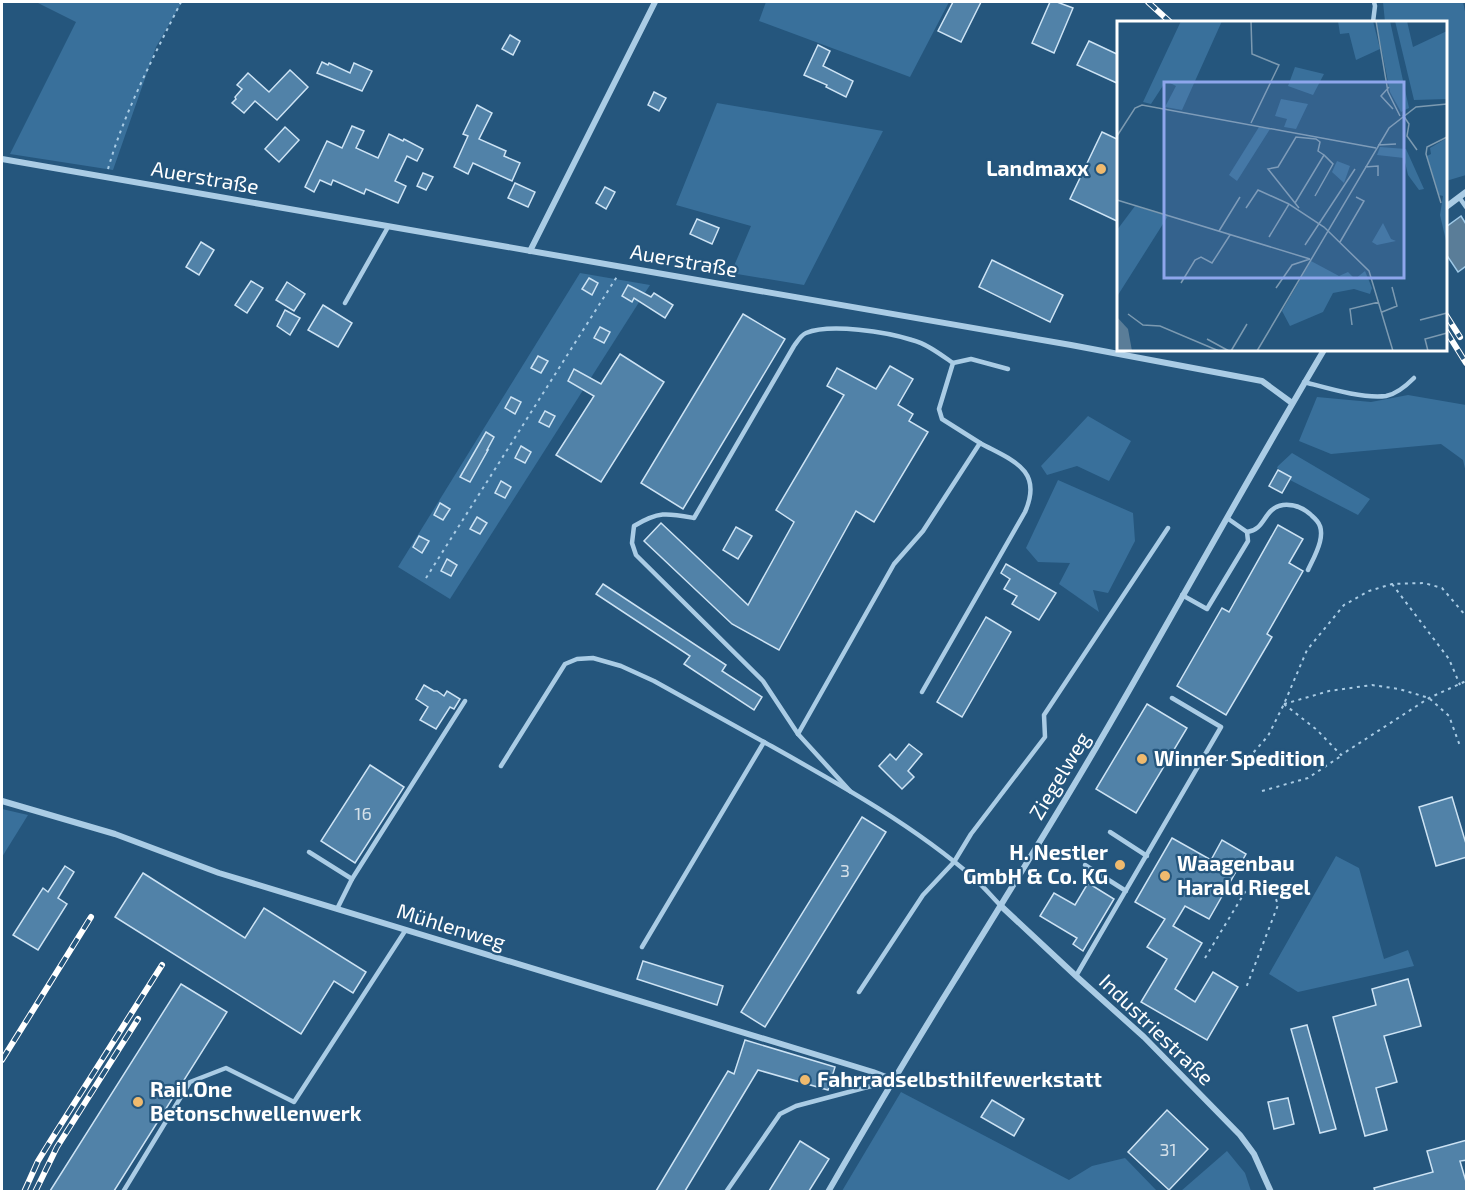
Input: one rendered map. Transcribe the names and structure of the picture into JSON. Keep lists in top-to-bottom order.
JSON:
{
  "streets": {
    "street": [
      "Auerstraße",
      "Ziegelweg",
      "Mühlenweg",
      "Industriestraße"
    ]
  },
  "crossings": [
    ["Auerstraße", "Ziegelweg"],
    ["Ziegelweg", "Mühlenweg"],
    ["Ziegelweg", "Industriestraße"]
  ],
  "places": [
    "Landmaxx",
    "Winner Spedition",
    "H. Nestler GmbH & Co. KG",
    "Waagenbau Harald Riegel",
    "Fahrradselbsthilfewerkstatt",
    "Rail.One Betonschwellenwerk"
  ],
  "house_numbers": ["16", "3", "31"]
}
